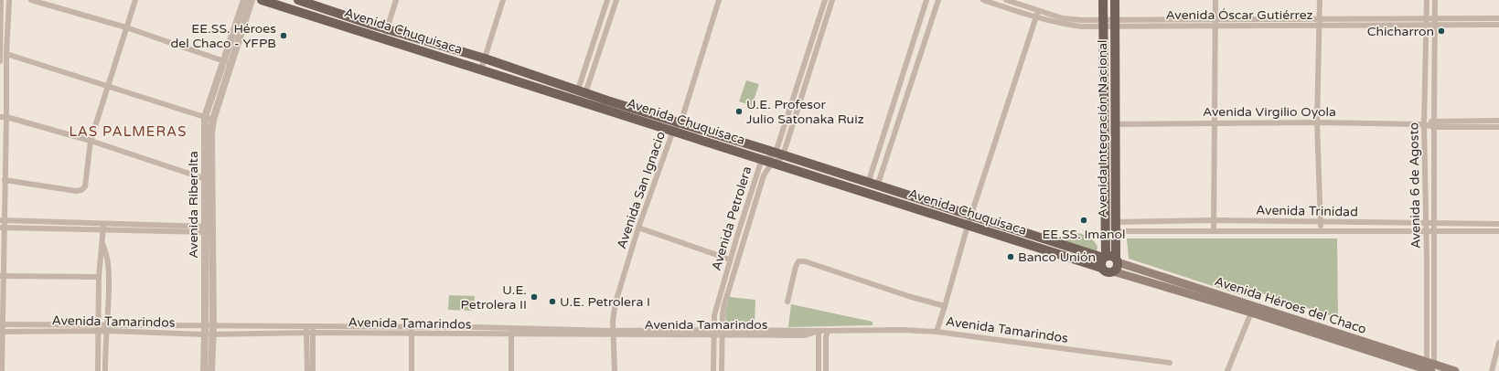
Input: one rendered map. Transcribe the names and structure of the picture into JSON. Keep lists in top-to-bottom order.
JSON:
{
  "streets": {
    "main road": ["Avenida Chuquisaca", "Avenida Integración Nacional", "Avenida Héroes del Chaco"],
    "street": [
      "Avenida Óscar Gutiérrez",
      "Avenida Virgilio Oyola",
      "Avenida 6 de Agosto",
      "Avenida San Ignacio",
      "Avenida Riberalta",
      "Avenida Trinidad",
      "Avenida Petrolera",
      "Avenida Tamarindos"
    ]
  },
  "crossings": [
    ["Avenida Óscar Gutiérrez", "Avenida Integración Nacional"],
    ["Avenida Óscar Gutiérrez", "Avenida 6 de Agosto"],
    ["Avenida Chuquisaca", "Avenida Integración Nacional"],
    ["Avenida Chuquisaca", "Avenida San Ignacio"],
    ["Avenida Chuquisaca", "Avenida Petrolera"],
    ["Avenida Chuquisaca", "Avenida Héroes del Chaco"],
    ["Avenida Virgilio Oyola", "Avenida Integración Nacional"],
    ["Avenida Virgilio Oyola", "Avenida 6 de Agosto"],
    ["Avenida Integración Nacional", "Avenida Trinidad"],
    ["Avenida Integración Nacional", "Avenida Héroes del Chaco"],
    ["Avenida 6 de Agosto", "Avenida Trinidad"],
    ["Avenida 6 de Agosto", "Avenida Héroes del Chaco"],
    ["Avenida San Ignacio", "Avenida Tamarindos"],
    ["Avenida Riberalta", "Avenida Tamarindos"],
    ["Avenida Petrolera", "Avenida Tamarindos"]
  ],
  "districts": ["LAS PALMERAS"],
  "places": [
    "Chicharron",
    "EE.SS. Héroes del Chaco - YFPB",
    "U.E. Profesor Julio Satonaka Ruiz",
    "EE.SS. Imanol",
    "Banco Unión",
    "U.E. Petrolera II",
    "U.E. Petrolera I"
  ]
}
